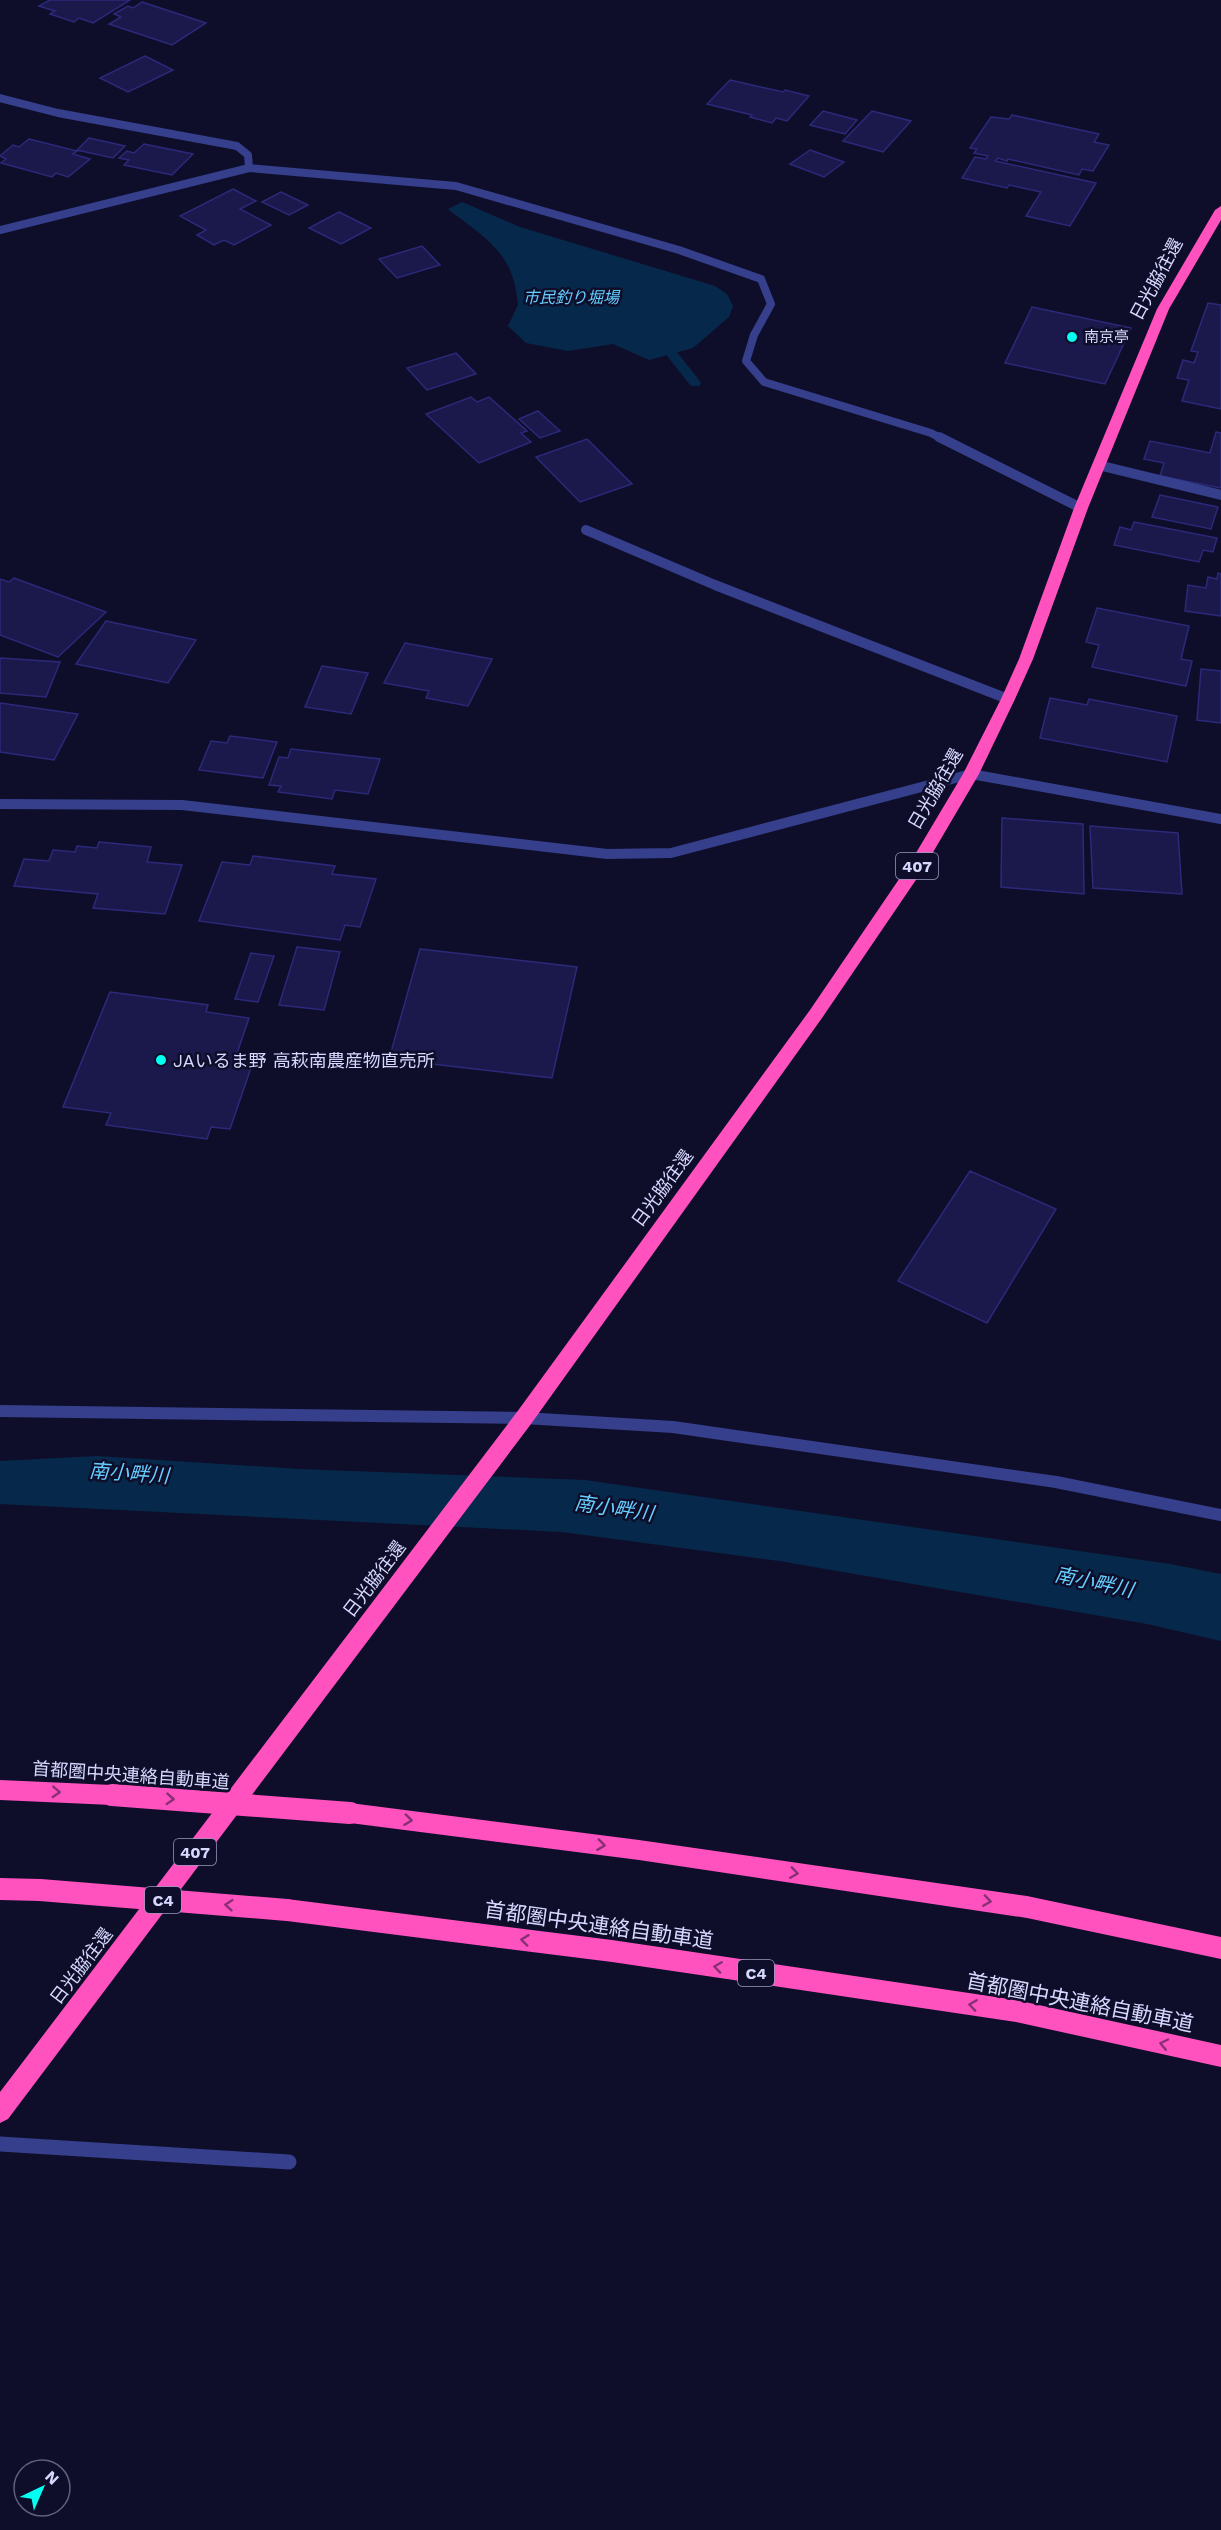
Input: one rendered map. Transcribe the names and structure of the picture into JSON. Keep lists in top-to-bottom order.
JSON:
{
  "streets": {
    "highway": [
      "日光脇往還",
      "407",
      "首都圏中央連絡自動車道",
      "C4"
    ]
  },
  "water": ["市民釣り堀場", "南小畔川"],
  "places": ["南京亭", "JAいるま野 高萩南農産物直売所"],
  "north": "top right"
}
